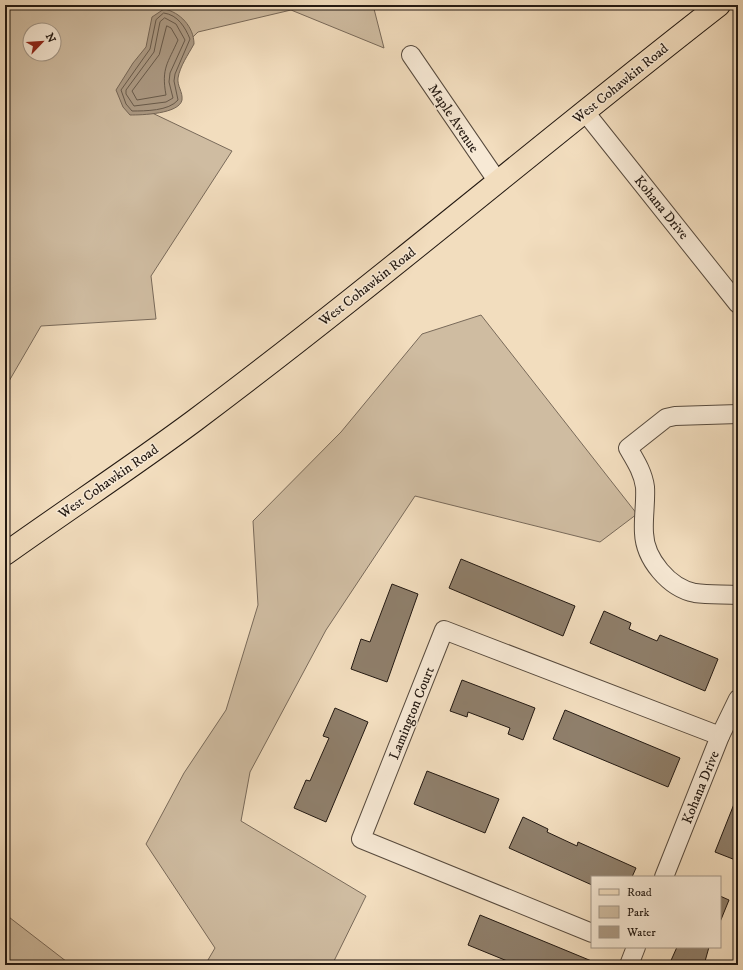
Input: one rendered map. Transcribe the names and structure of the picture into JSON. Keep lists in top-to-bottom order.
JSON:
{
  "streets": {
    "main road": ["West Cohawkin Road"],
    "street": ["Maple Avenue", "Kohana Drive", "Lamington Court"]
  },
  "crossings": [
    ["West Cohawkin Road", "Maple Avenue"],
    ["West Cohawkin Road", "Kohana Drive"],
    ["Kohana Drive", "Lamington Court"]
  ],
  "legend": ["Road", "Park", "Water"],
  "north": "top right"
}
